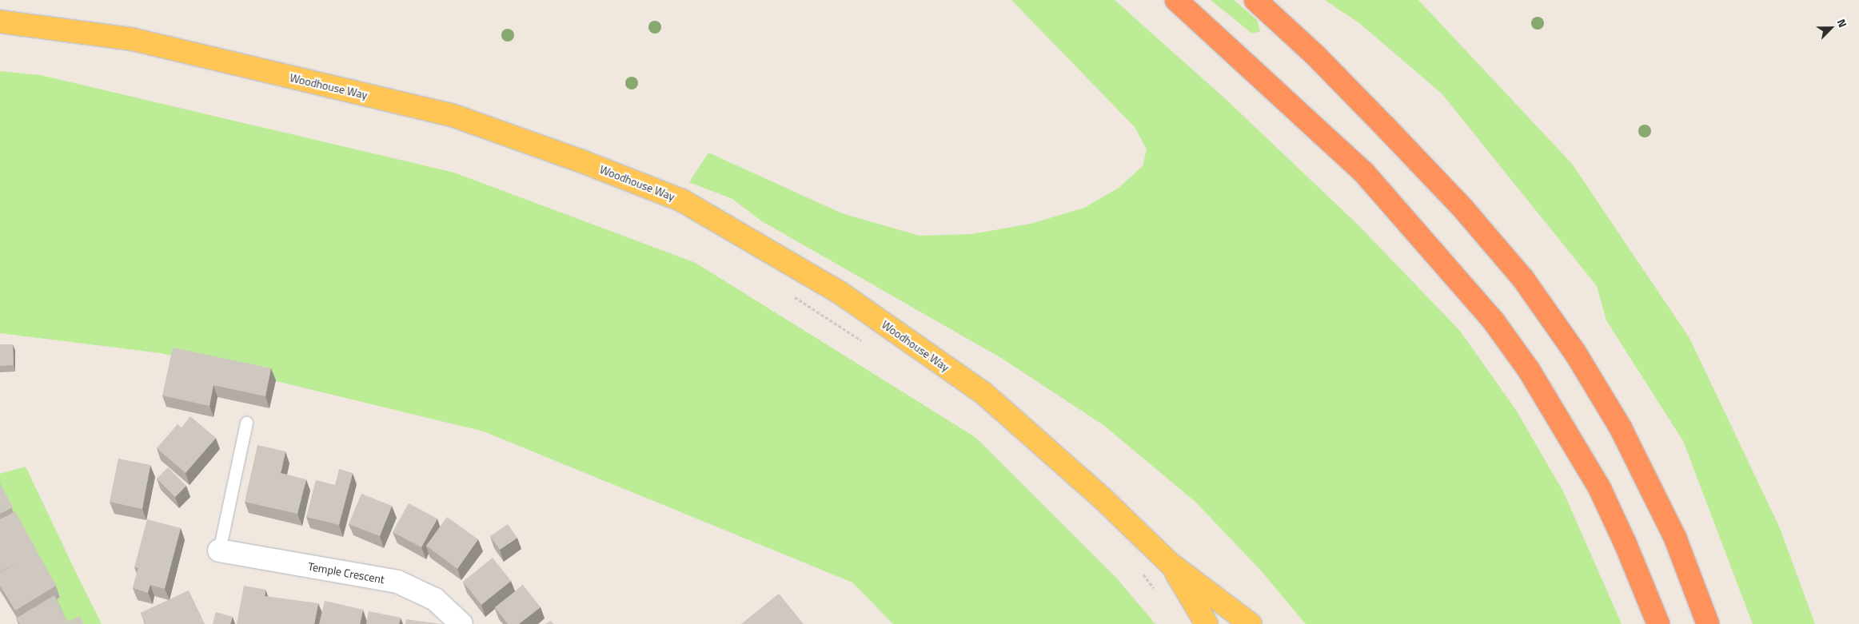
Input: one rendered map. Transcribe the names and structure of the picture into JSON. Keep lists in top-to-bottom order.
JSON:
{
  "streets": {
    "main road": ["Woodhouse Way"],
    "street": ["Temple Crescent"]
  },
  "north": "top right"
}
